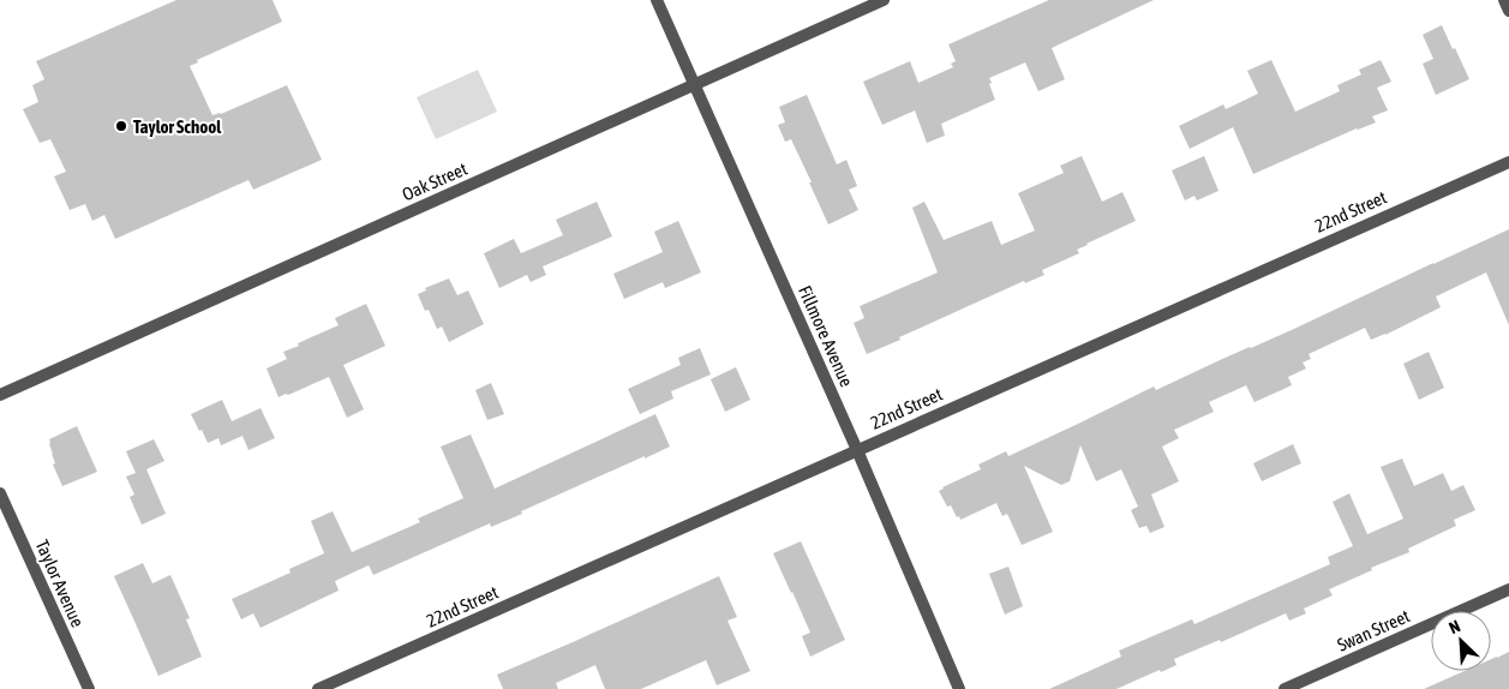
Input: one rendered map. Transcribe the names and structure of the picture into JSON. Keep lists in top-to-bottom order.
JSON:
{
  "streets": {
    "street": [
      "Oak Street",
      "22nd Street",
      "Fillmore Avenue",
      "Taylor Avenue",
      "Swan Street"
    ]
  },
  "crossings": [
    ["Oak Street", "Fillmore Avenue"],
    ["22nd Street", "Fillmore Avenue"]
  ],
  "places": ["Taylor School"],
  "north": "top left"
}
